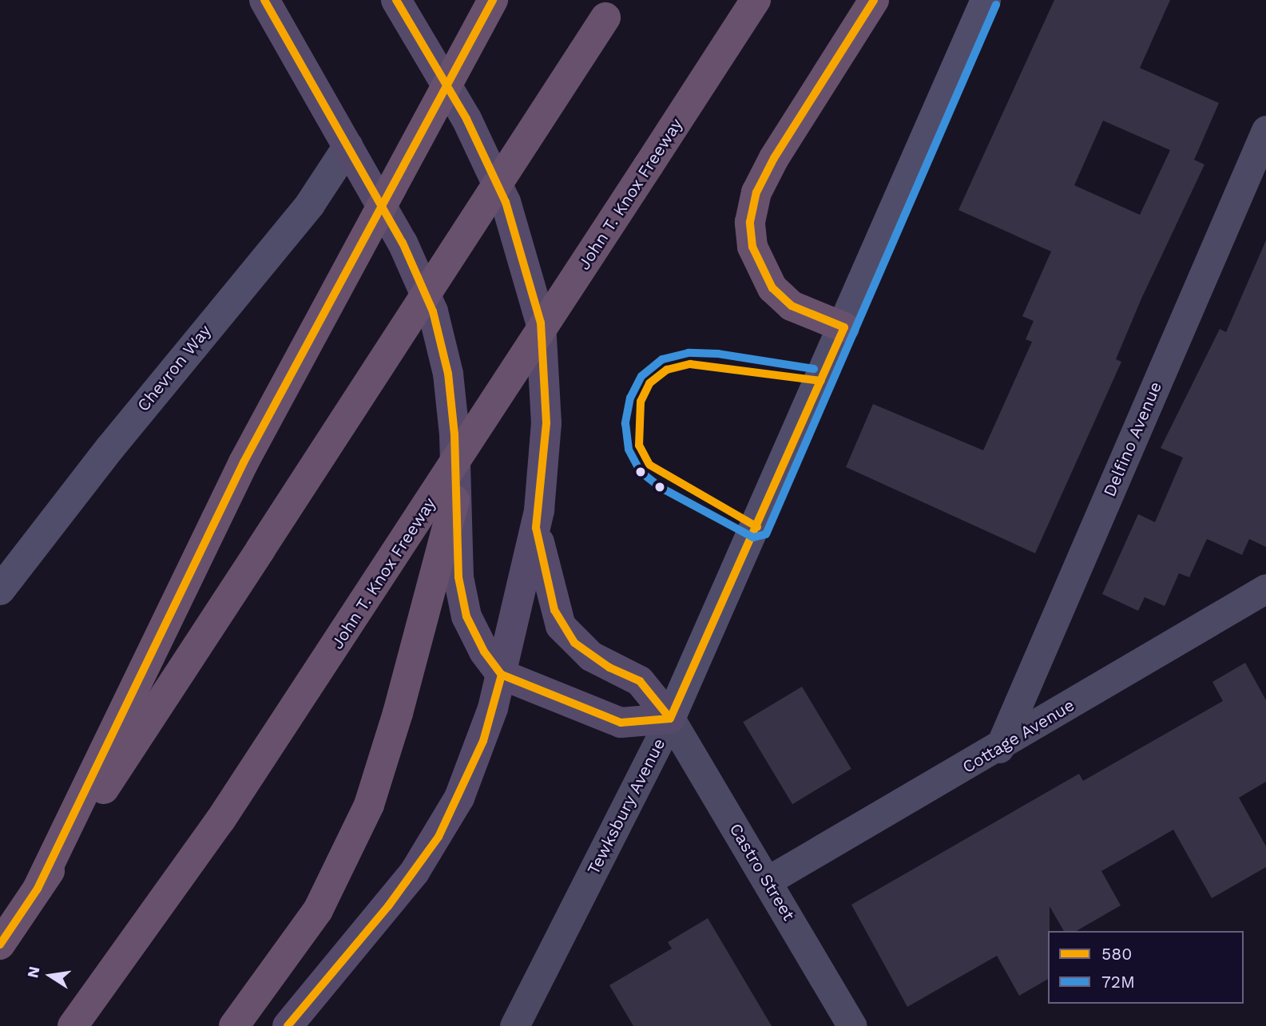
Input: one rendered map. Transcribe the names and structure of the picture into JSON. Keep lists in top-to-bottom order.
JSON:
{
  "streets": {
    "highway": ["John T. Knox Freeway"],
    "main road": ["Castro Street"],
    "street": [
      "Chevron Way",
      "Delfino Avenue",
      "Cottage Avenue",
      "Tewksbury Avenue"
    ]
  },
  "crossings": [
    ["Delfino Avenue", "Cottage Avenue"],
    ["Cottage Avenue", "Castro Street"],
    ["Tewksbury Avenue", "Castro Street"]
  ],
  "lines": ["transit line 580", "transit line 72M"],
  "legend": ["580", "72M"],
  "north": "left"
}
